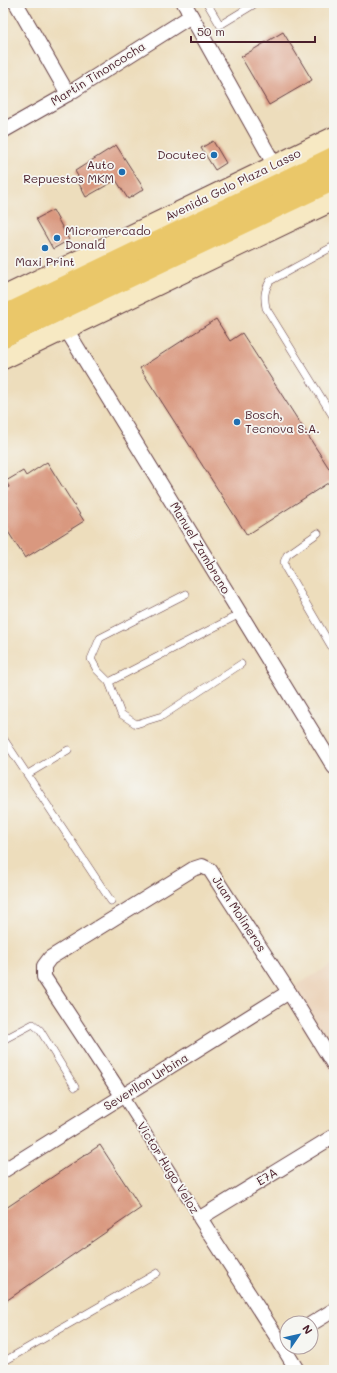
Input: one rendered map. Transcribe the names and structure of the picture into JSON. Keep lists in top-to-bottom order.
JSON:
{
  "streets": {
    "main road": ["Avenida Galo Plaza Lasso"],
    "street": [
      "Martin Tinoncocha",
      "Manuel Zambrano",
      "Juan Molineros",
      "Severllon Urbina",
      "Victor Hugo Veloz",
      "E7A"
    ]
  },
  "crossings": [
    ["Avenida Galo Plaza Lasso", "Manuel Zambrano"],
    ["Juan Molineros", "Severllon Urbina"],
    ["Juan Molineros", "Victor Hugo Veloz"],
    ["Severllon Urbina", "Victor Hugo Veloz"],
    ["Victor Hugo Veloz", "E7A"]
  ],
  "places": [
    "Docutec",
    "Auto Repuestos MKM",
    "Micromercado Donald",
    "Maxi Print",
    "Bosch, Tecnova S.A."
  ],
  "scale_bar": "50 m",
  "north": "top right"
}
